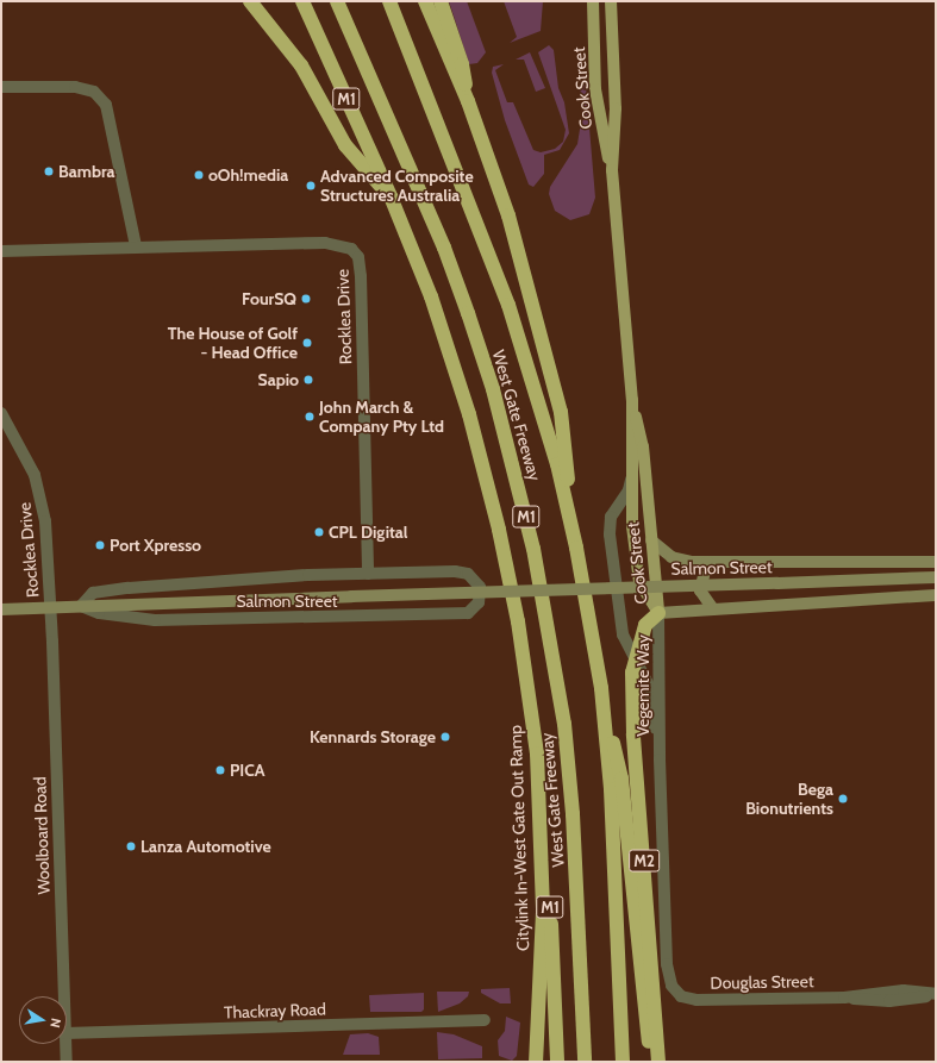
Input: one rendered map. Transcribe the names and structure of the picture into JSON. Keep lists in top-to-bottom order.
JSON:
{
  "streets": {
    "highway": [
      "M1",
      "West Gate Freeway",
      "Citylink In-West Gate Out Ramp",
      "M2"
    ],
    "main road": ["Cook Street"],
    "street": [
      "Rocklea Drive",
      "Salmon Street",
      "Vegemite Way",
      "Woolboard Road",
      "Douglas Street",
      "Thackray Road"
    ]
  },
  "crossings": [
    ["Cook Street", "Salmon Street"],
    ["Cook Street", "Vegemite Way"],
    ["Cook Street", "M2"],
    ["M1", "Citylink In-West Gate Out Ramp"],
    ["Rocklea Drive", "Salmon Street"],
    ["Rocklea Drive", "Woolboard Road"],
    ["West Gate Freeway", "M2"],
    ["Salmon Street", "Woolboard Road"],
    ["Vegemite Way", "M2"],
    ["Vegemite Way", "Douglas Street"]
  ],
  "places": [
    "Bambra",
    "oOh!media",
    "Advanced Composite Structures Australia",
    "FourSQ",
    "The House of Golf - Head Office",
    "Sapio",
    "John March & Company Pty Ltd",
    "CPL Digital",
    "Port Xpresso",
    "Kennards Storage",
    "PICA",
    "Bega Bionutrients",
    "Lanza Automotive"
  ],
  "north": "right"
}
